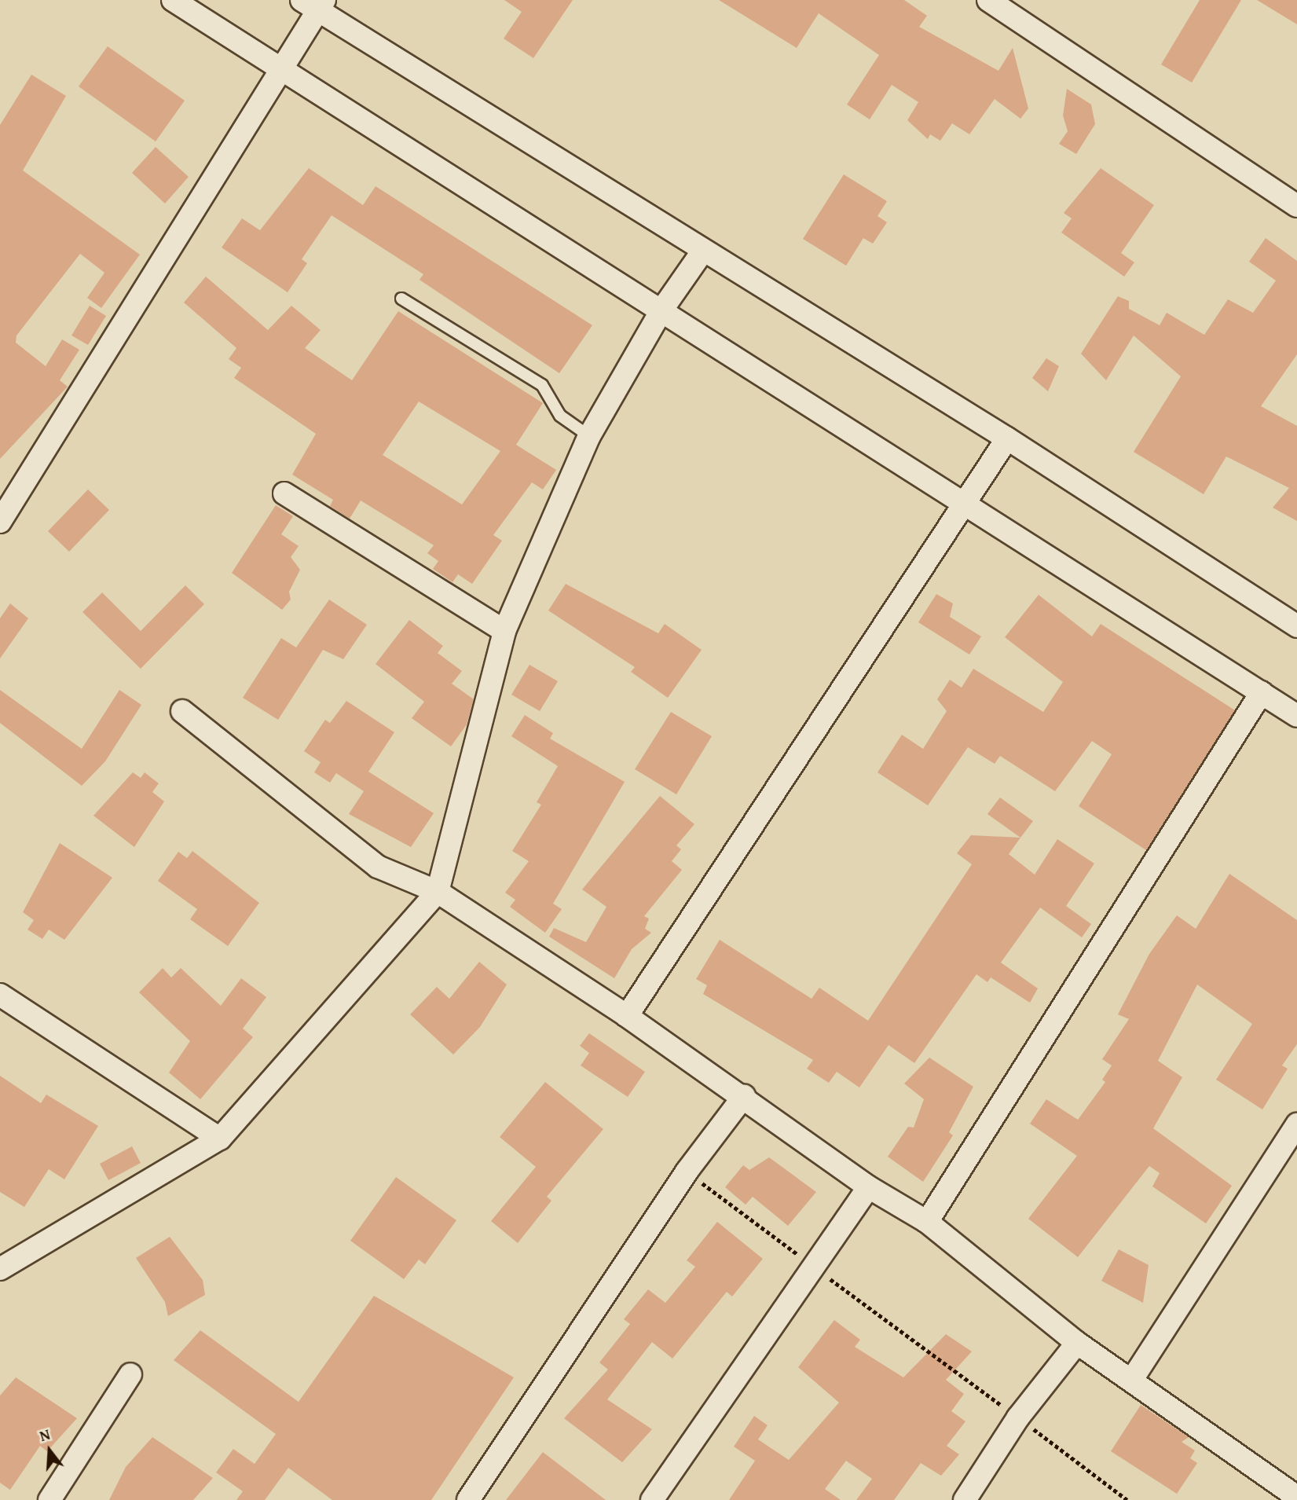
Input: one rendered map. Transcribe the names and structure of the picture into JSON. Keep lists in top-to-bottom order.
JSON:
{
  "north": "top"
}
